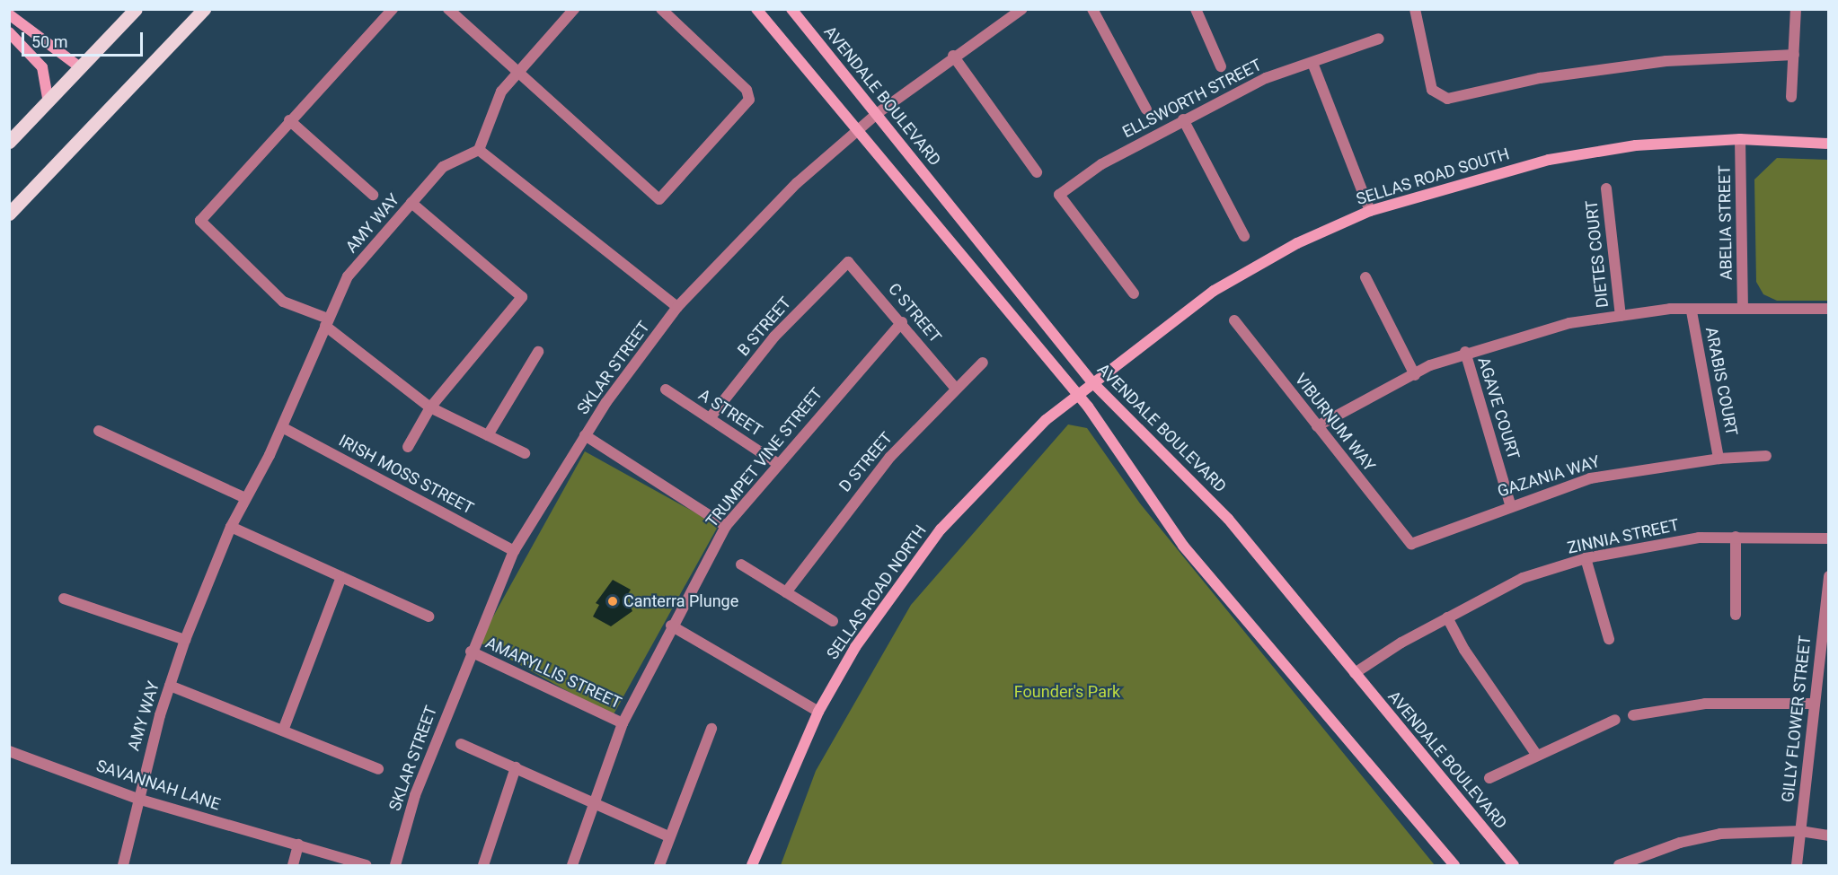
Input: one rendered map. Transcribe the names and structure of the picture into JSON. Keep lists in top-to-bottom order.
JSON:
{
  "streets": {
    "street": [
      "AVENDALE BOULEVARD",
      "ELLSWORTH STREET",
      "SELLAS ROAD SOUTH",
      "ABELIA STREET",
      "AMY WAY",
      "DIETES COURT",
      "C STREET",
      "B STREET",
      "SKLAR STREET",
      "ARABIS COURT",
      "AGAVE COURT",
      "A STREET",
      "VIBURNUM WAY",
      "TRUMPET VINE STREET",
      "D STREET",
      "IRISH MOSS STREET",
      "GAZANIA WAY",
      "ZINNIA STREET",
      "SELLAS ROAD NORTH",
      "AMARYLLIS STREET",
      "GILLY FLOWER STREET",
      "SAVANNAH LANE"
    ]
  },
  "crossings": [
    ["AVENDALE BOULEVARD", "SELLAS ROAD SOUTH"],
    ["AVENDALE BOULEVARD", "SKLAR STREET"],
    ["AVENDALE BOULEVARD", "ZINNIA STREET"],
    ["AVENDALE BOULEVARD", "SELLAS ROAD NORTH"],
    ["SELLAS ROAD SOUTH", "ABELIA STREET"],
    ["SELLAS ROAD SOUTH", "SELLAS ROAD NORTH"],
    ["AMY WAY", "IRISH MOSS STREET"],
    ["AMY WAY", "SAVANNAH LANE"],
    ["C STREET", "B STREET"],
    ["C STREET", "TRUMPET VINE STREET"],
    ["C STREET", "D STREET"],
    ["B STREET", "A STREET"],
    ["SKLAR STREET", "IRISH MOSS STREET"],
    ["SKLAR STREET", "AMARYLLIS STREET"],
    ["ARABIS COURT", "GAZANIA WAY"],
    ["AGAVE COURT", "GAZANIA WAY"],
    ["A STREET", "TRUMPET VINE STREET"],
    ["VIBURNUM WAY", "GAZANIA WAY"],
    ["TRUMPET VINE STREET", "AMARYLLIS STREET"]
  ],
  "parks": ["Founder's Park"],
  "places": ["Canterra Plunge"],
  "scale_bar": "50 m"
}
